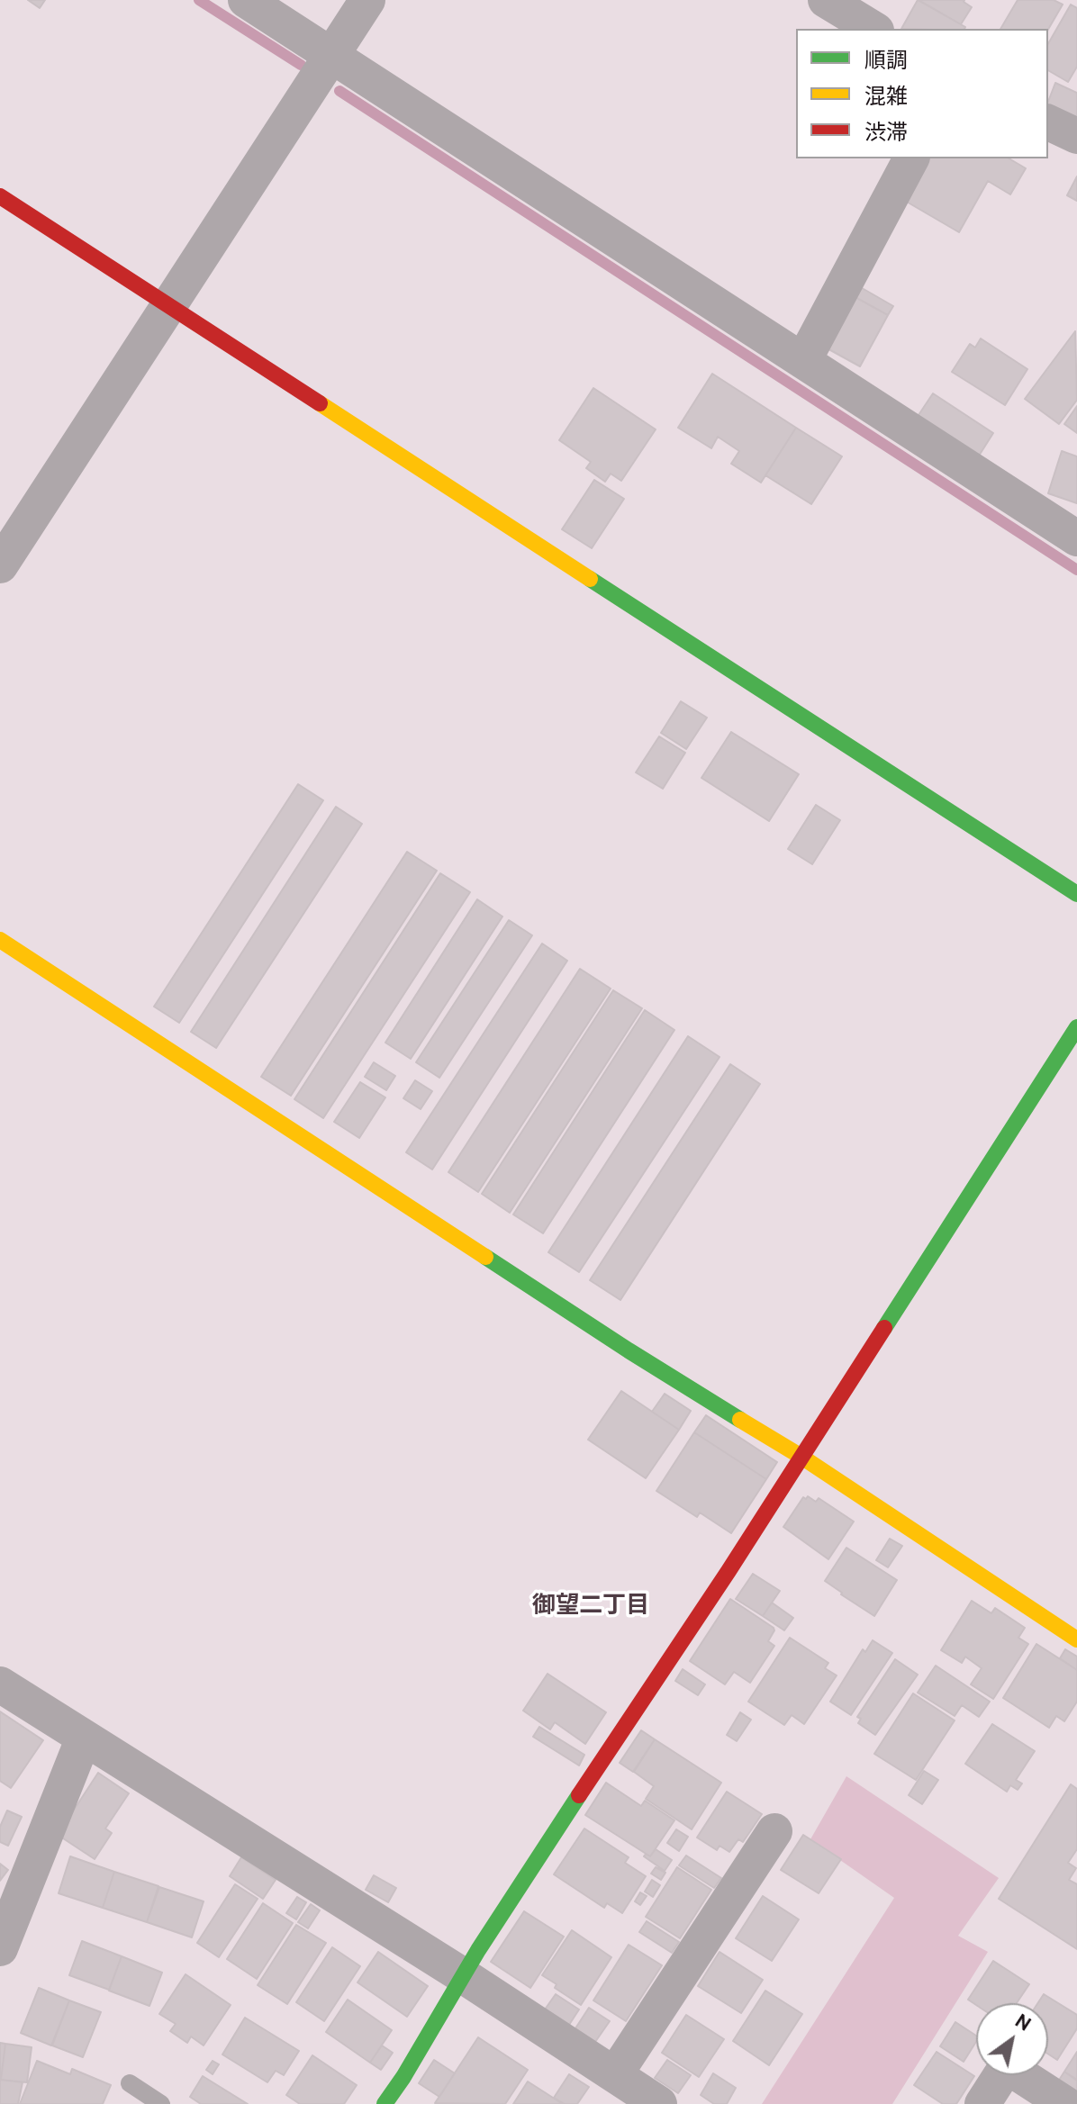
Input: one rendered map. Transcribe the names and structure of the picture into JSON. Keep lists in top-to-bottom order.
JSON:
{
  "districts": ["御望二丁目"],
  "legend": ["順調", "混雑", "渋滞"],
  "north": "top right"
}
